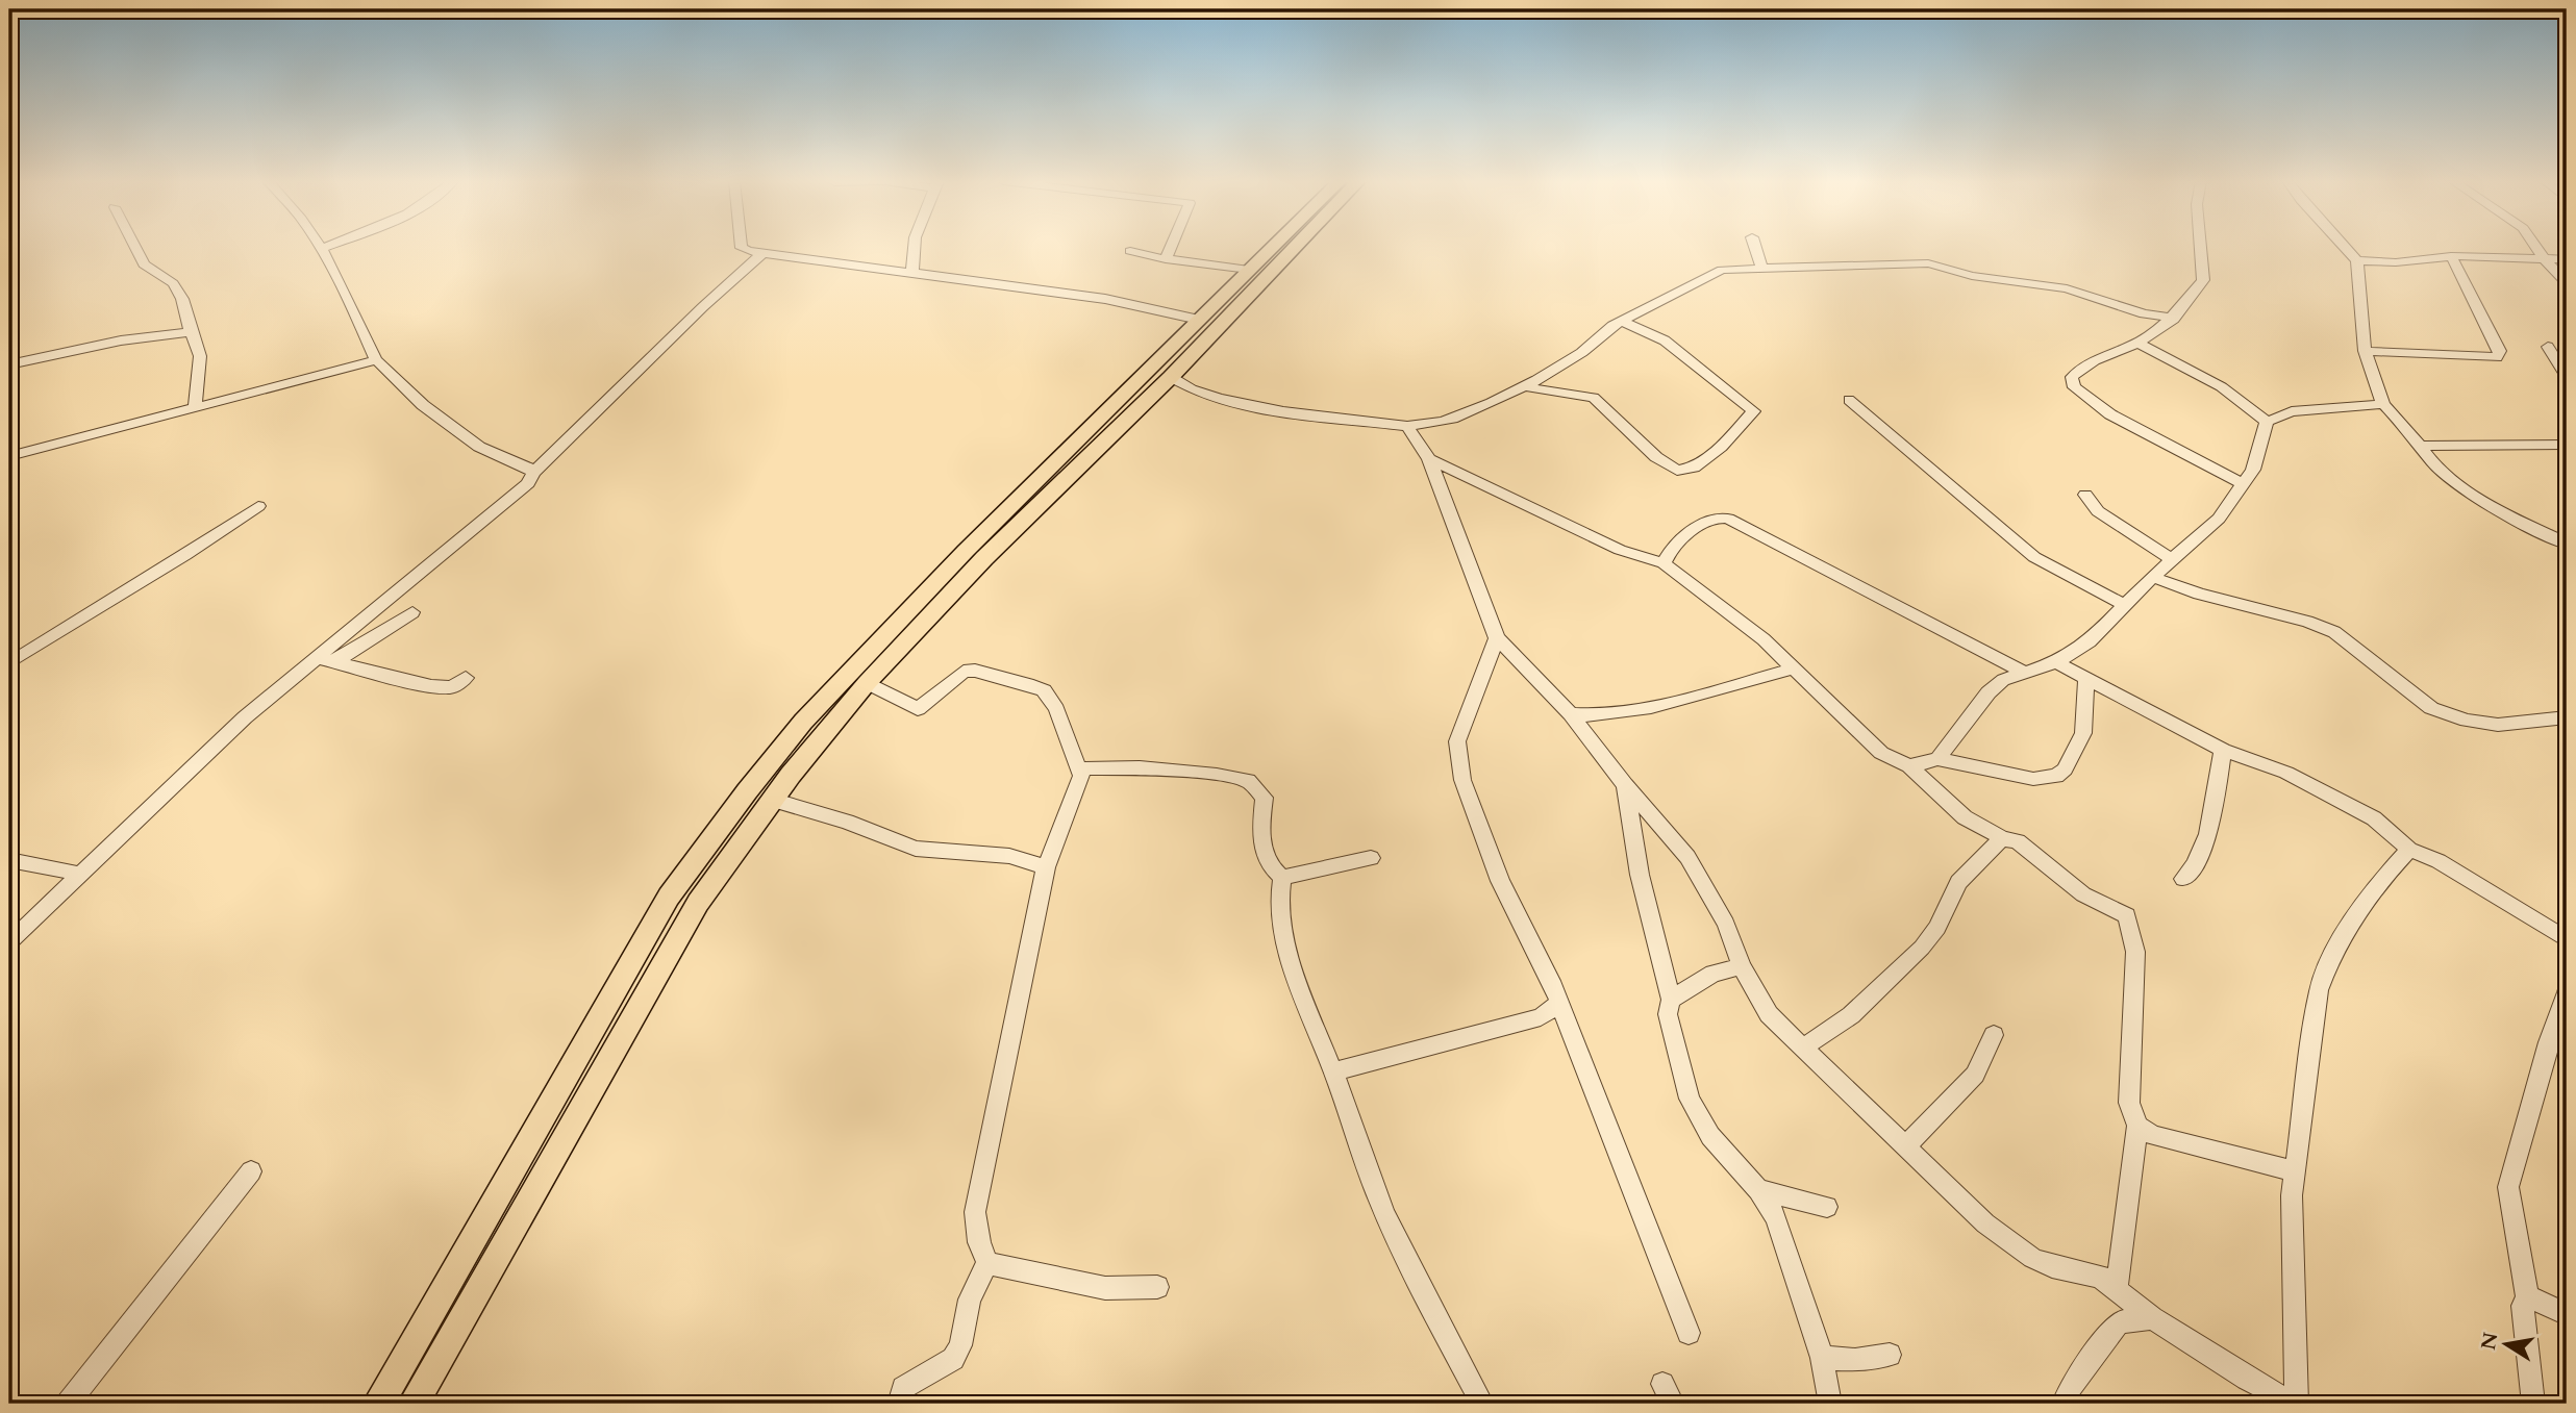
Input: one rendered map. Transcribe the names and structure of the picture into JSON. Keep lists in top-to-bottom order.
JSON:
{
  "north": "left"
}
